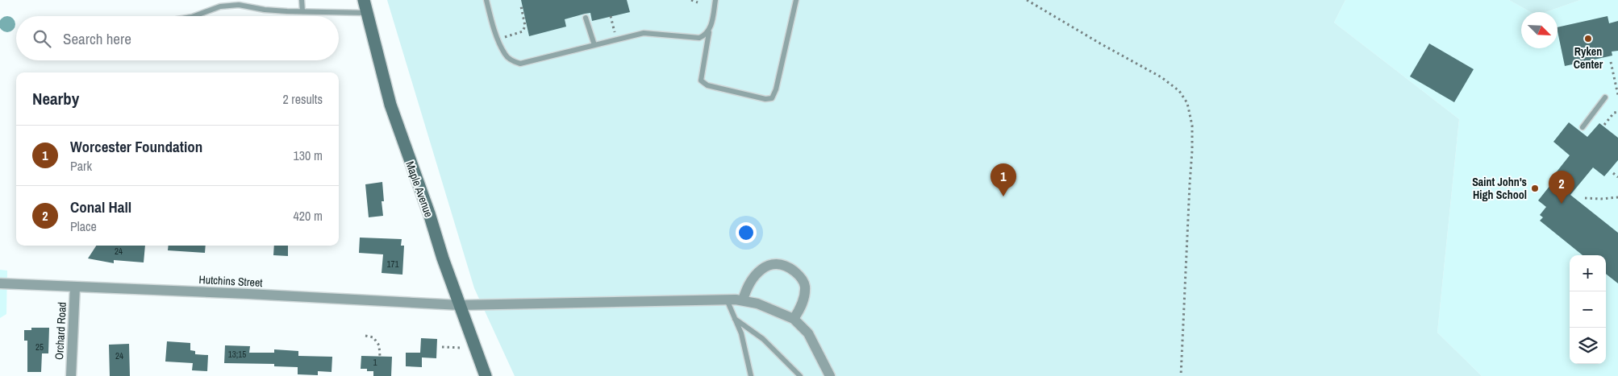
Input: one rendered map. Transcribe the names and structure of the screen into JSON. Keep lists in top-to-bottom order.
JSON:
{
  "streets": {
    "main road": ["Maple Avenue"],
    "street": ["Hutchins Street", "Orchard Road"]
  },
  "crossings": [
    ["Maple Avenue", "Hutchins Street"],
    ["Hutchins Street", "Orchard Road"]
  ],
  "places": ["Ryken Center", "Saint John's High School"],
  "house_numbers": [
    "24",
    "171",
    "25",
    "13;15",
    "24",
    "1"
  ],
  "north": "bottom right",
  "page": {
    "search": "Search here",
    "heading": ["Nearby", "2 results"],
    "list": [
      {
        "mark": "1",
        "name": "Worcester Foundation",
        "note": "Park",
        "value": "130 m"
      },
      {
        "mark": "2",
        "name": "Conal Hall",
        "note": "Place",
        "value": "420 m"
      }
    ],
    "pins": ["1", "2"],
    "map_buttons": ["+", "−"]
  }
}
